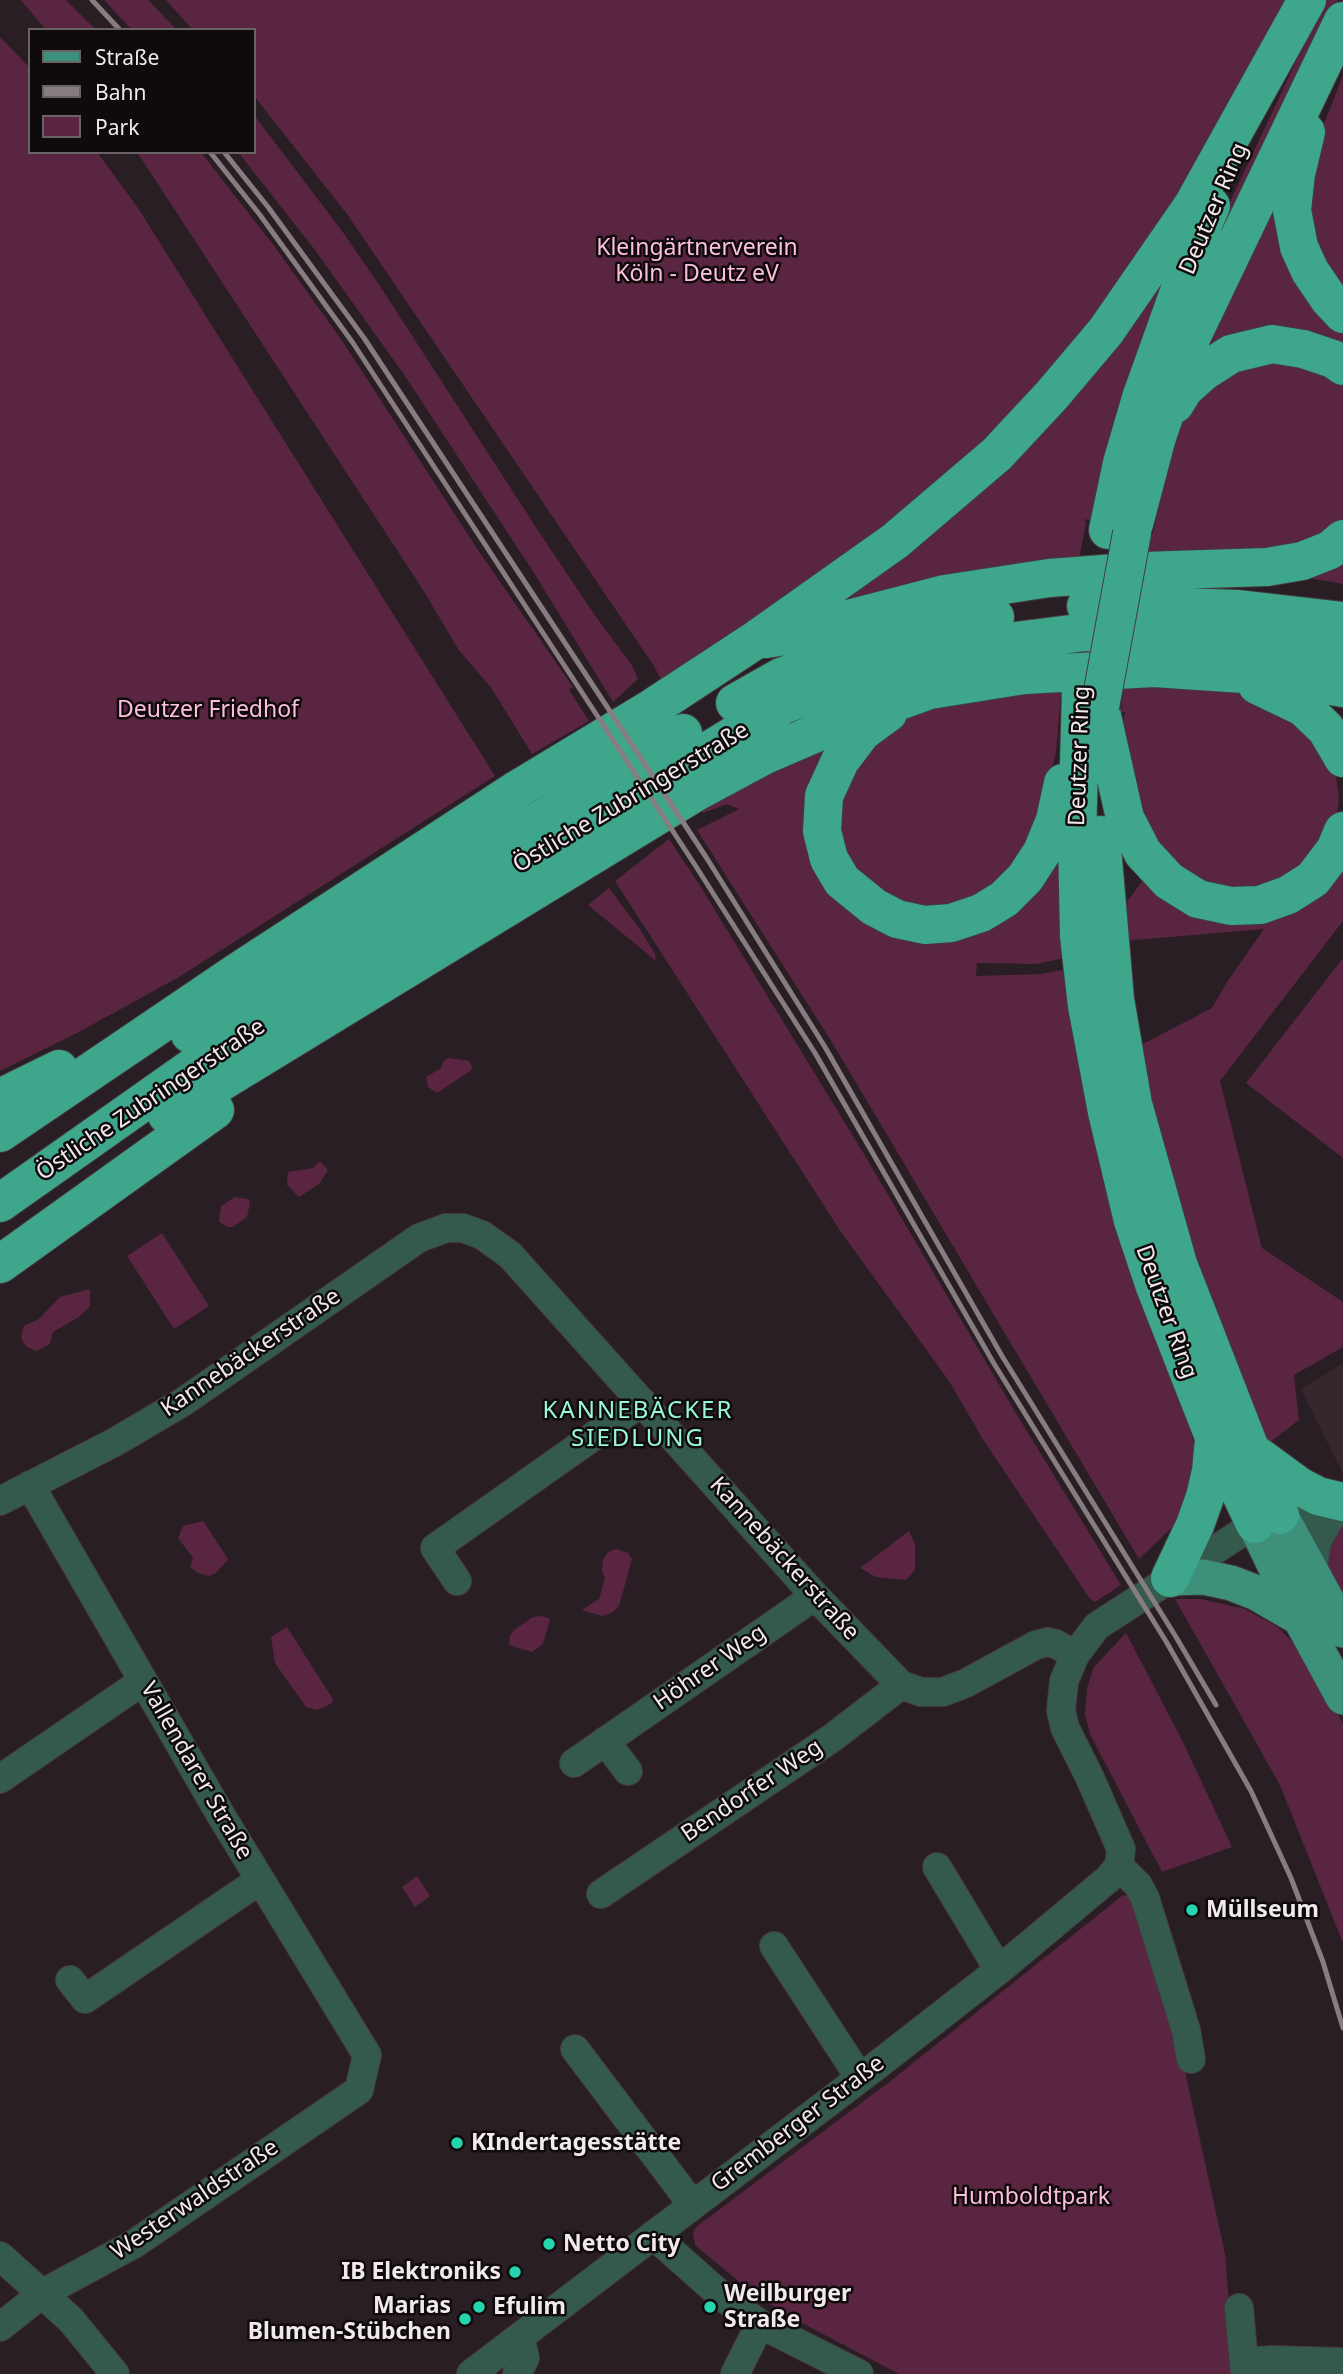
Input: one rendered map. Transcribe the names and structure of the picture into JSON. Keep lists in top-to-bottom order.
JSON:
{
  "streets": {
    "highway": ["Deutzer Ring", "Östliche Zubringerstraße"],
    "street": [
      "Kannebäckerstraße",
      "Höhrer Weg",
      "Vallendarer Straße",
      "Bendorfer Weg",
      "Gremberger Straße",
      "Westerwaldstraße"
    ]
  },
  "crossings": [
    ["Kannebäckerstraße", "Höhrer Weg"],
    ["Kannebäckerstraße", "Vallendarer Straße"],
    ["Kannebäckerstraße", "Bendorfer Weg"],
    ["Vallendarer Straße", "Westerwaldstraße"]
  ],
  "districts": ["KANNEBÄCKER SIEDLUNG"],
  "parks": ["Kleingärtnerverein Köln - Deutz eV", "Deutzer Friedhof", "Humboldtpark"],
  "places": [
    "Müllseum",
    "KIndertagesstätte",
    "Netto City",
    "IB Elektroniks",
    "Efulim",
    "Weilburger Straße",
    "Marias Blumen-Stübchen"
  ],
  "legend": ["Straße", "Bahn", "Park"]
}
